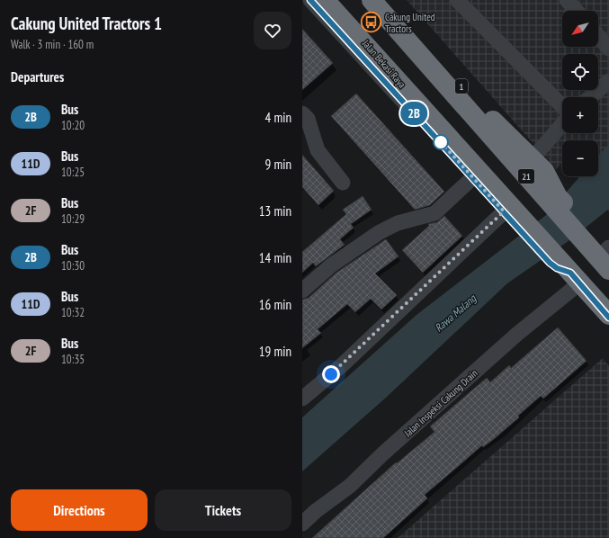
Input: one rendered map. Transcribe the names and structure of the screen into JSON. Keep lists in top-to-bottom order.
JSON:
{
  "streets": {
    "highway": ["Jalan Bekasi Raya", "1", "21"],
    "street": ["Jalan Inspeksi Cakung Drain"]
  },
  "crossings": [
    ["Jalan Bekasi Raya", "Jalan Inspeksi Cakung Drain"]
  ],
  "water": ["Rawa Malang"],
  "places": {
    "bus stop": ["Cakung United Tractors"]
  },
  "lines": ["bus line 2B"],
  "north": "bottom left",
  "page": {
    "heading": [
      ["Cakung United Tractors 1", "Walk · 3 min · 160 m"],
      "Departures"
    ],
    "on_map": "2B",
    "map_buttons": ["+", "−"],
    "list": [
      {
        "mark": "2B",
        "name": "Bus",
        "note": "10:20",
        "value": "4 min"
      },
      {
        "mark": "11D",
        "name": "Bus",
        "note": "10:25",
        "value": "9 min"
      },
      {
        "mark": "2F",
        "name": "Bus",
        "note": "10:29",
        "value": "13 min"
      },
      {
        "mark": "2B",
        "name": "Bus",
        "note": "10:30",
        "value": "14 min"
      },
      {
        "mark": "11D",
        "name": "Bus",
        "note": "10:32",
        "value": "16 min"
      },
      {
        "mark": "2F",
        "name": "Bus",
        "note": "10:35",
        "value": "19 min"
      }
    ],
    "buttons": ["Directions", "Tickets"]
  }
}
